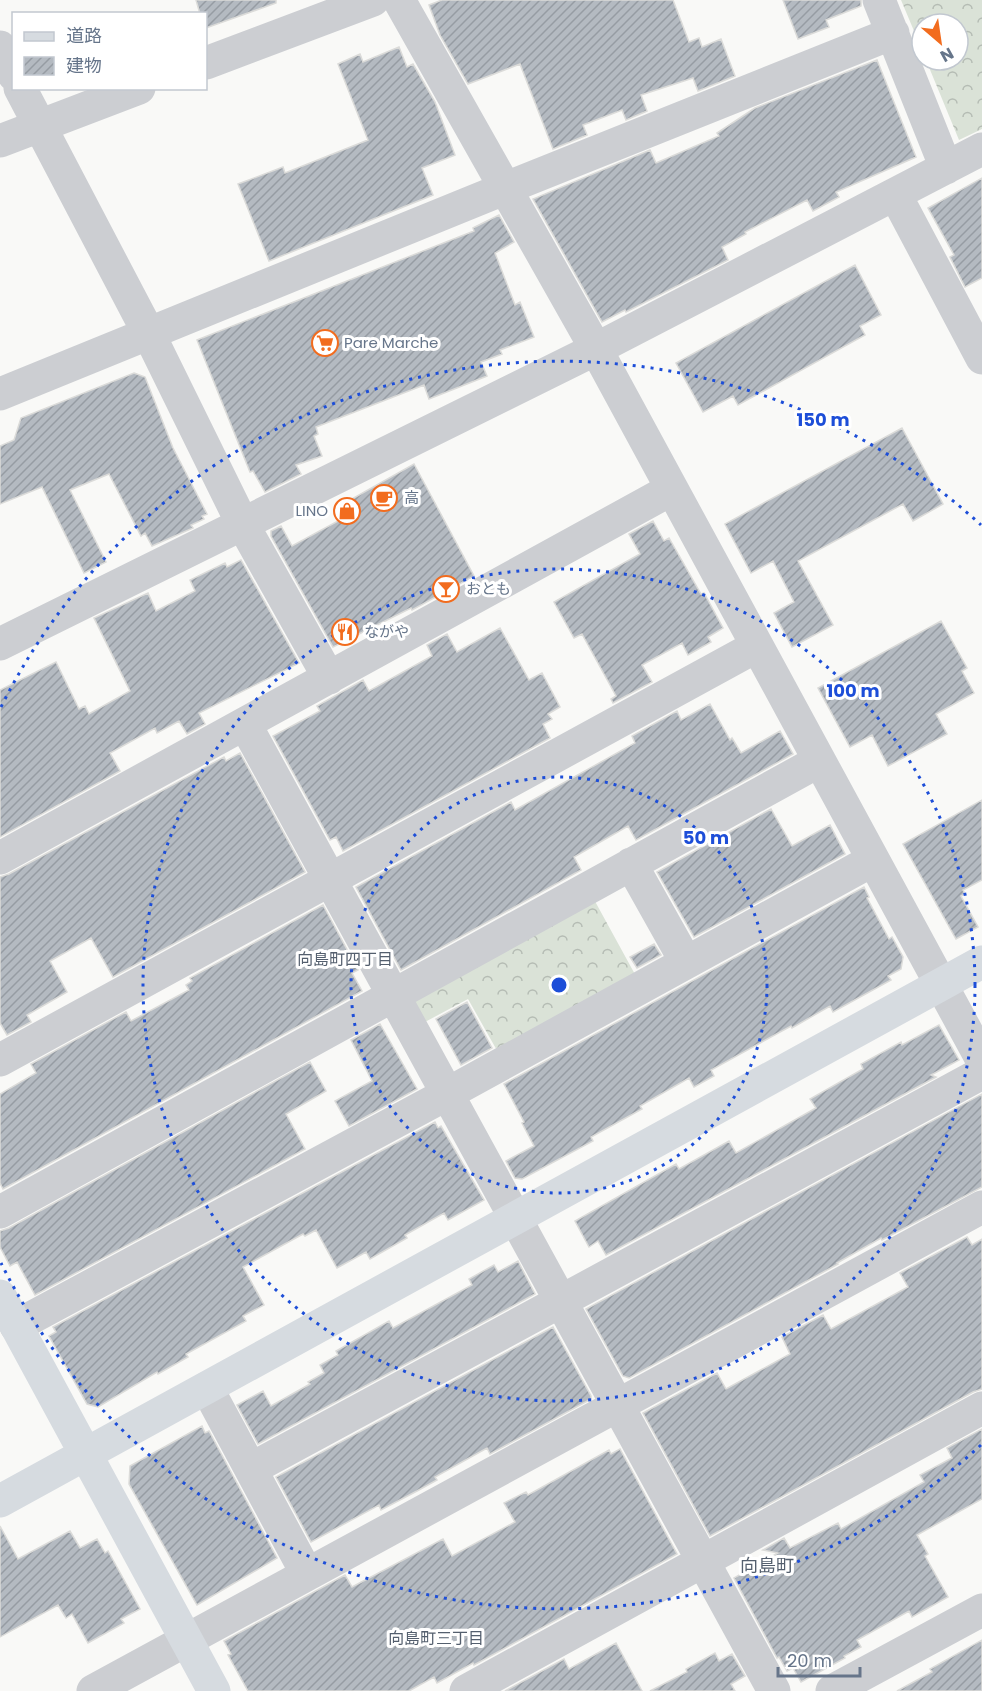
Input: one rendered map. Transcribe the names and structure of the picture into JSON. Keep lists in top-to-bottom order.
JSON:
{
  "districts": ["向島町四丁目", "向島町", "向島町三丁目"],
  "places": {
    "supermarket": ["Pare Marche"],
    "cafe": ["高"],
    "shop": ["LINO"],
    "bar": ["おとも"],
    "restaurant": ["ながや"]
  },
  "legend": ["道路", "建物"],
  "scale_bar": "20 m",
  "north": "bottom right",
  "rings": ["150 m", "100 m", "50 m"]
}
